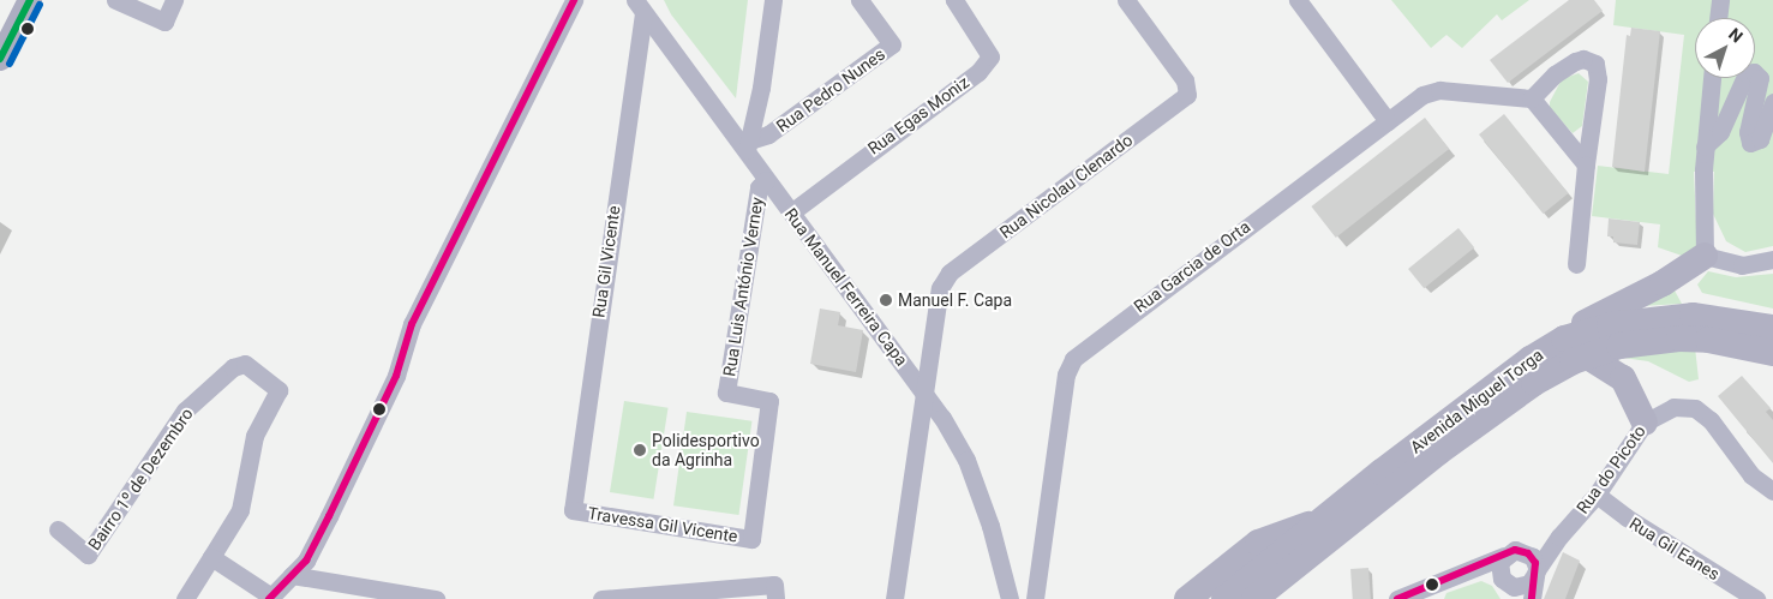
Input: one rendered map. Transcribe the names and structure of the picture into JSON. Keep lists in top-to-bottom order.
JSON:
{
  "streets": {
    "highway": ["Avenida Miguel Torga"],
    "street": [
      "Rua Pedro Nunes",
      "Rua Egas Moniz",
      "Rua Nicolau Clenardo",
      "Rua Gil Vicente",
      "Rua Garcia de Orta",
      "Rua Luis António Verney",
      "Rua Manuel Ferreira Capa",
      "Rua do Picoto",
      "Bairro 1º de Dezembro",
      "Travessa Gil Vicente",
      "Rua Gil Eanes"
    ]
  },
  "crossings": [
    ["Rua Pedro Nunes", "Rua Manuel Ferreira Capa"],
    ["Rua Egas Moniz", "Rua Manuel Ferreira Capa"],
    ["Rua Nicolau Clenardo", "Rua Manuel Ferreira Capa"],
    ["Rua Gil Vicente", "Rua Manuel Ferreira Capa"],
    ["Rua Gil Vicente", "Travessa Gil Vicente"],
    ["Rua Luis António Verney", "Rua Manuel Ferreira Capa"],
    ["Rua Luis António Verney", "Travessa Gil Vicente"],
    ["Rua do Picoto", "Rua Gil Eanes"]
  ],
  "places": ["Manuel F. Capa", "Polidesportivo da Agrinha"],
  "north": "top right"
}
